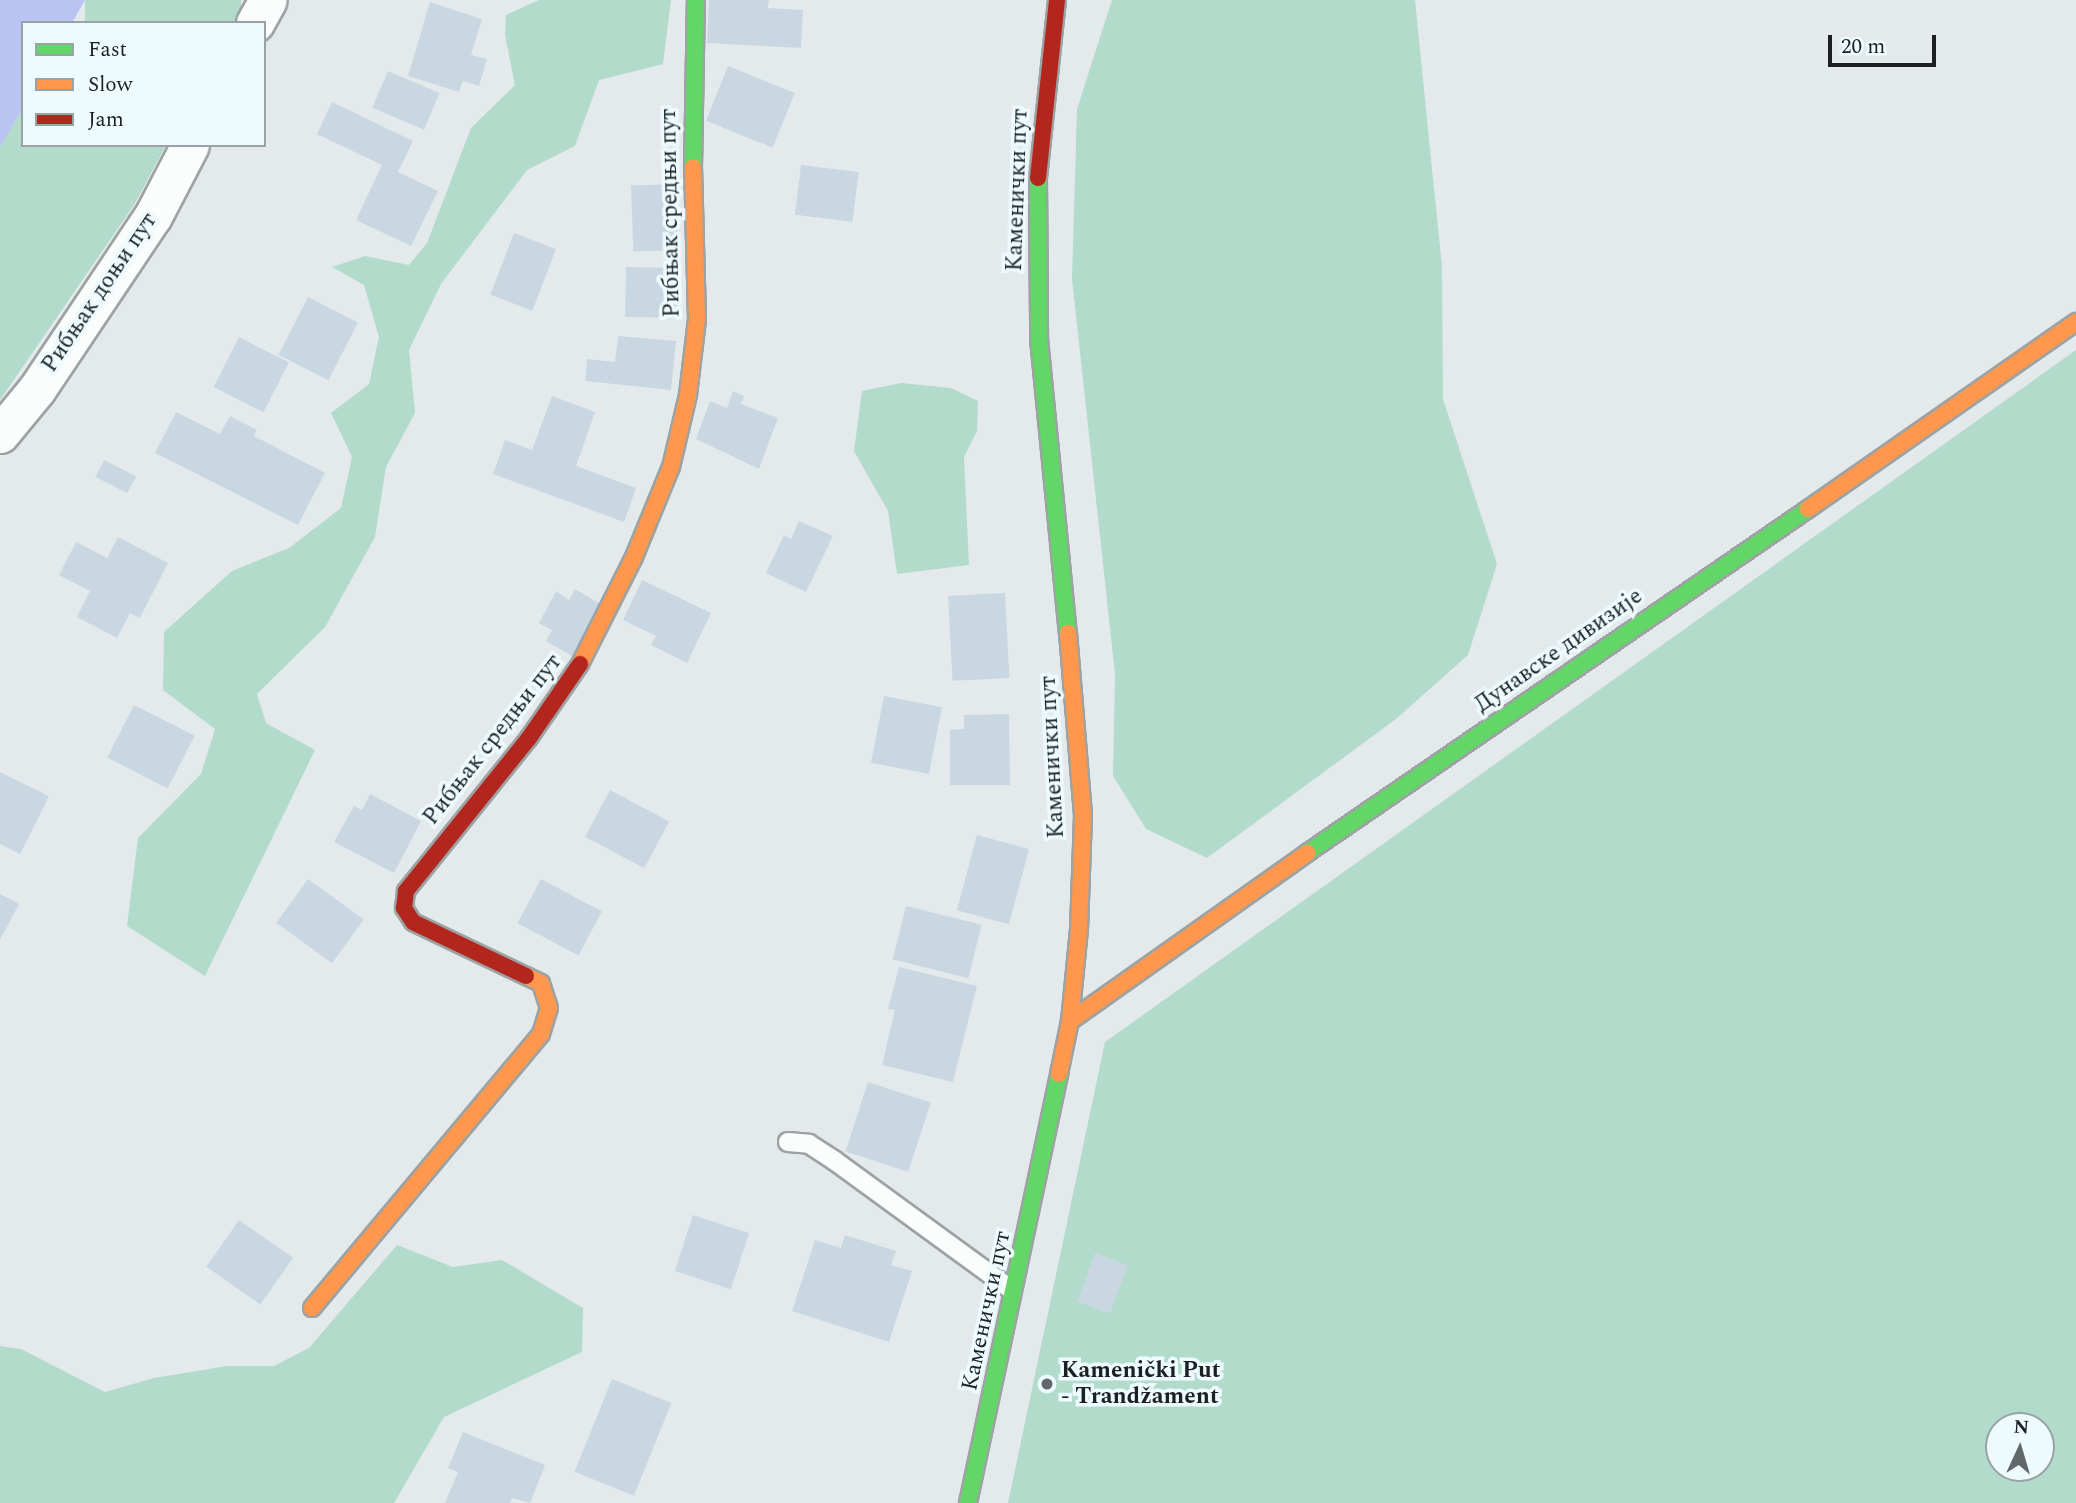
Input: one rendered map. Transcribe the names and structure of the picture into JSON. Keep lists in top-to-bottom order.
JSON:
{
  "streets": {
    "street": [
      "Каменички пут",
      "Рибњак средњи пут",
      "Рибњак доњи пут",
      "Дунавске дивизије"
    ]
  },
  "crossings": [
    ["Каменички пут", "Дунавске дивизије"]
  ],
  "places": ["Kamenički Put - Trandžament"],
  "legend": ["Fast", "Slow", "Jam"],
  "scale_bar": "20 m",
  "north": "top"
}
